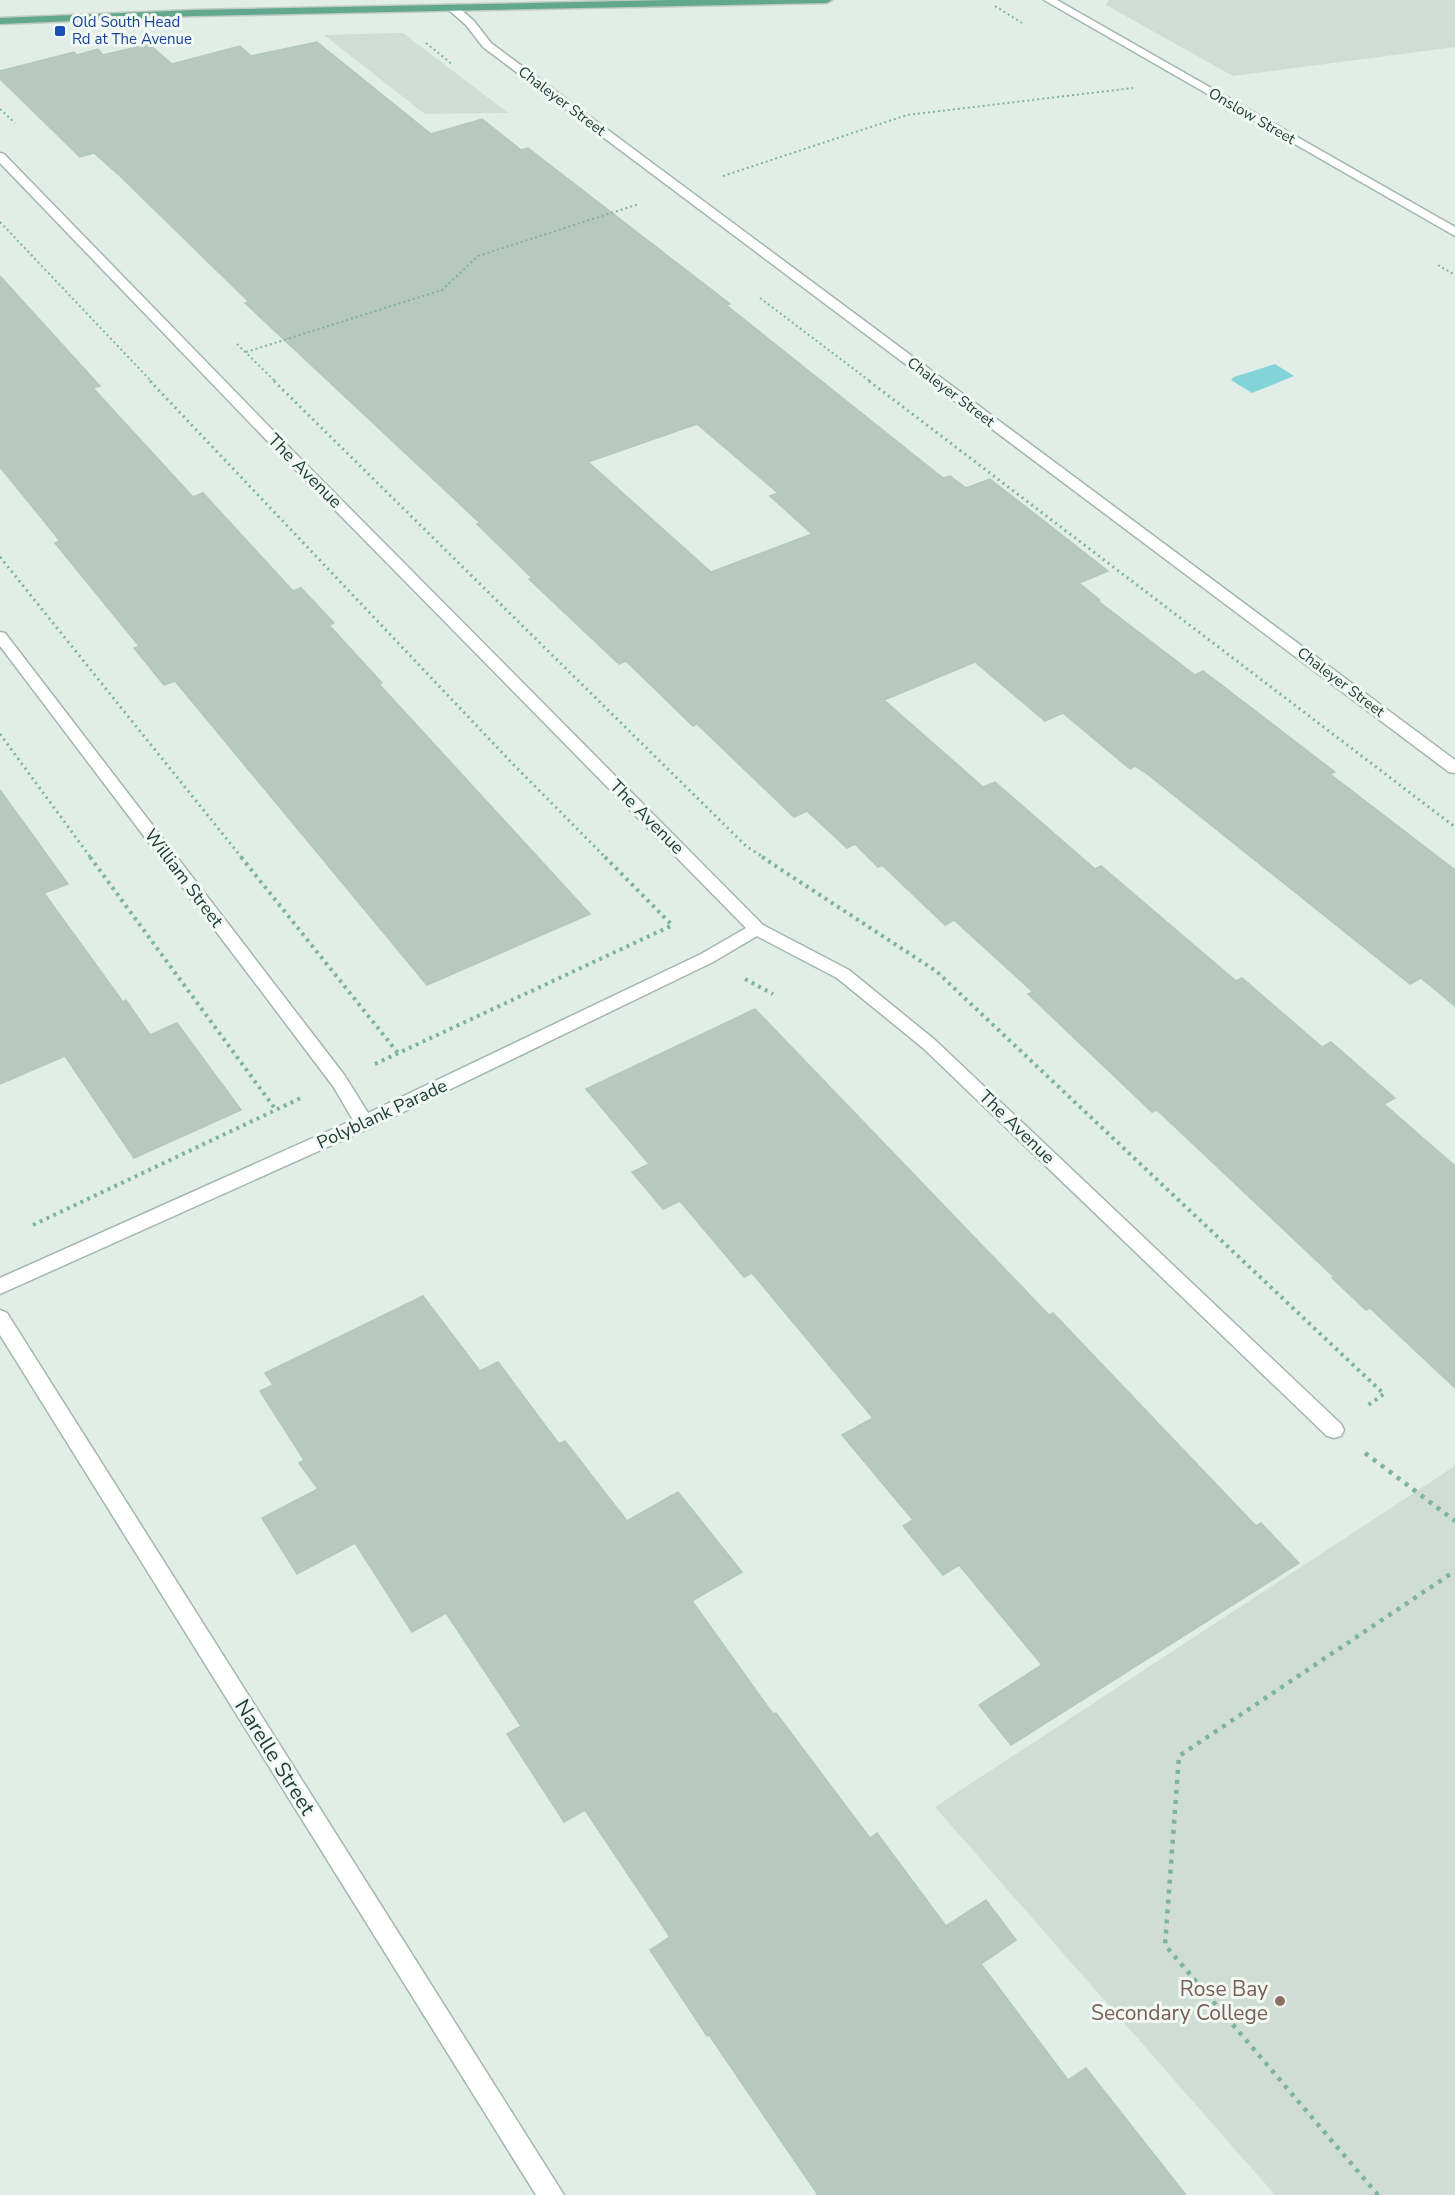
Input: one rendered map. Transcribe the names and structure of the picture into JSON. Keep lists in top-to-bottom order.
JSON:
{
  "streets": {
    "street": [
      "Chaleyer Street",
      "Onslow Street",
      "The Avenue",
      "William Street",
      "Polyblank Parade",
      "Narelle Street"
    ]
  },
  "crossings": [
    ["The Avenue", "Polyblank Parade"],
    ["William Street", "Polyblank Parade"]
  ],
  "places": {
    "transit": ["Old South Head Rd at The Avenue"],
    "other": ["Rose Bay Secondary College"]
  }
}
